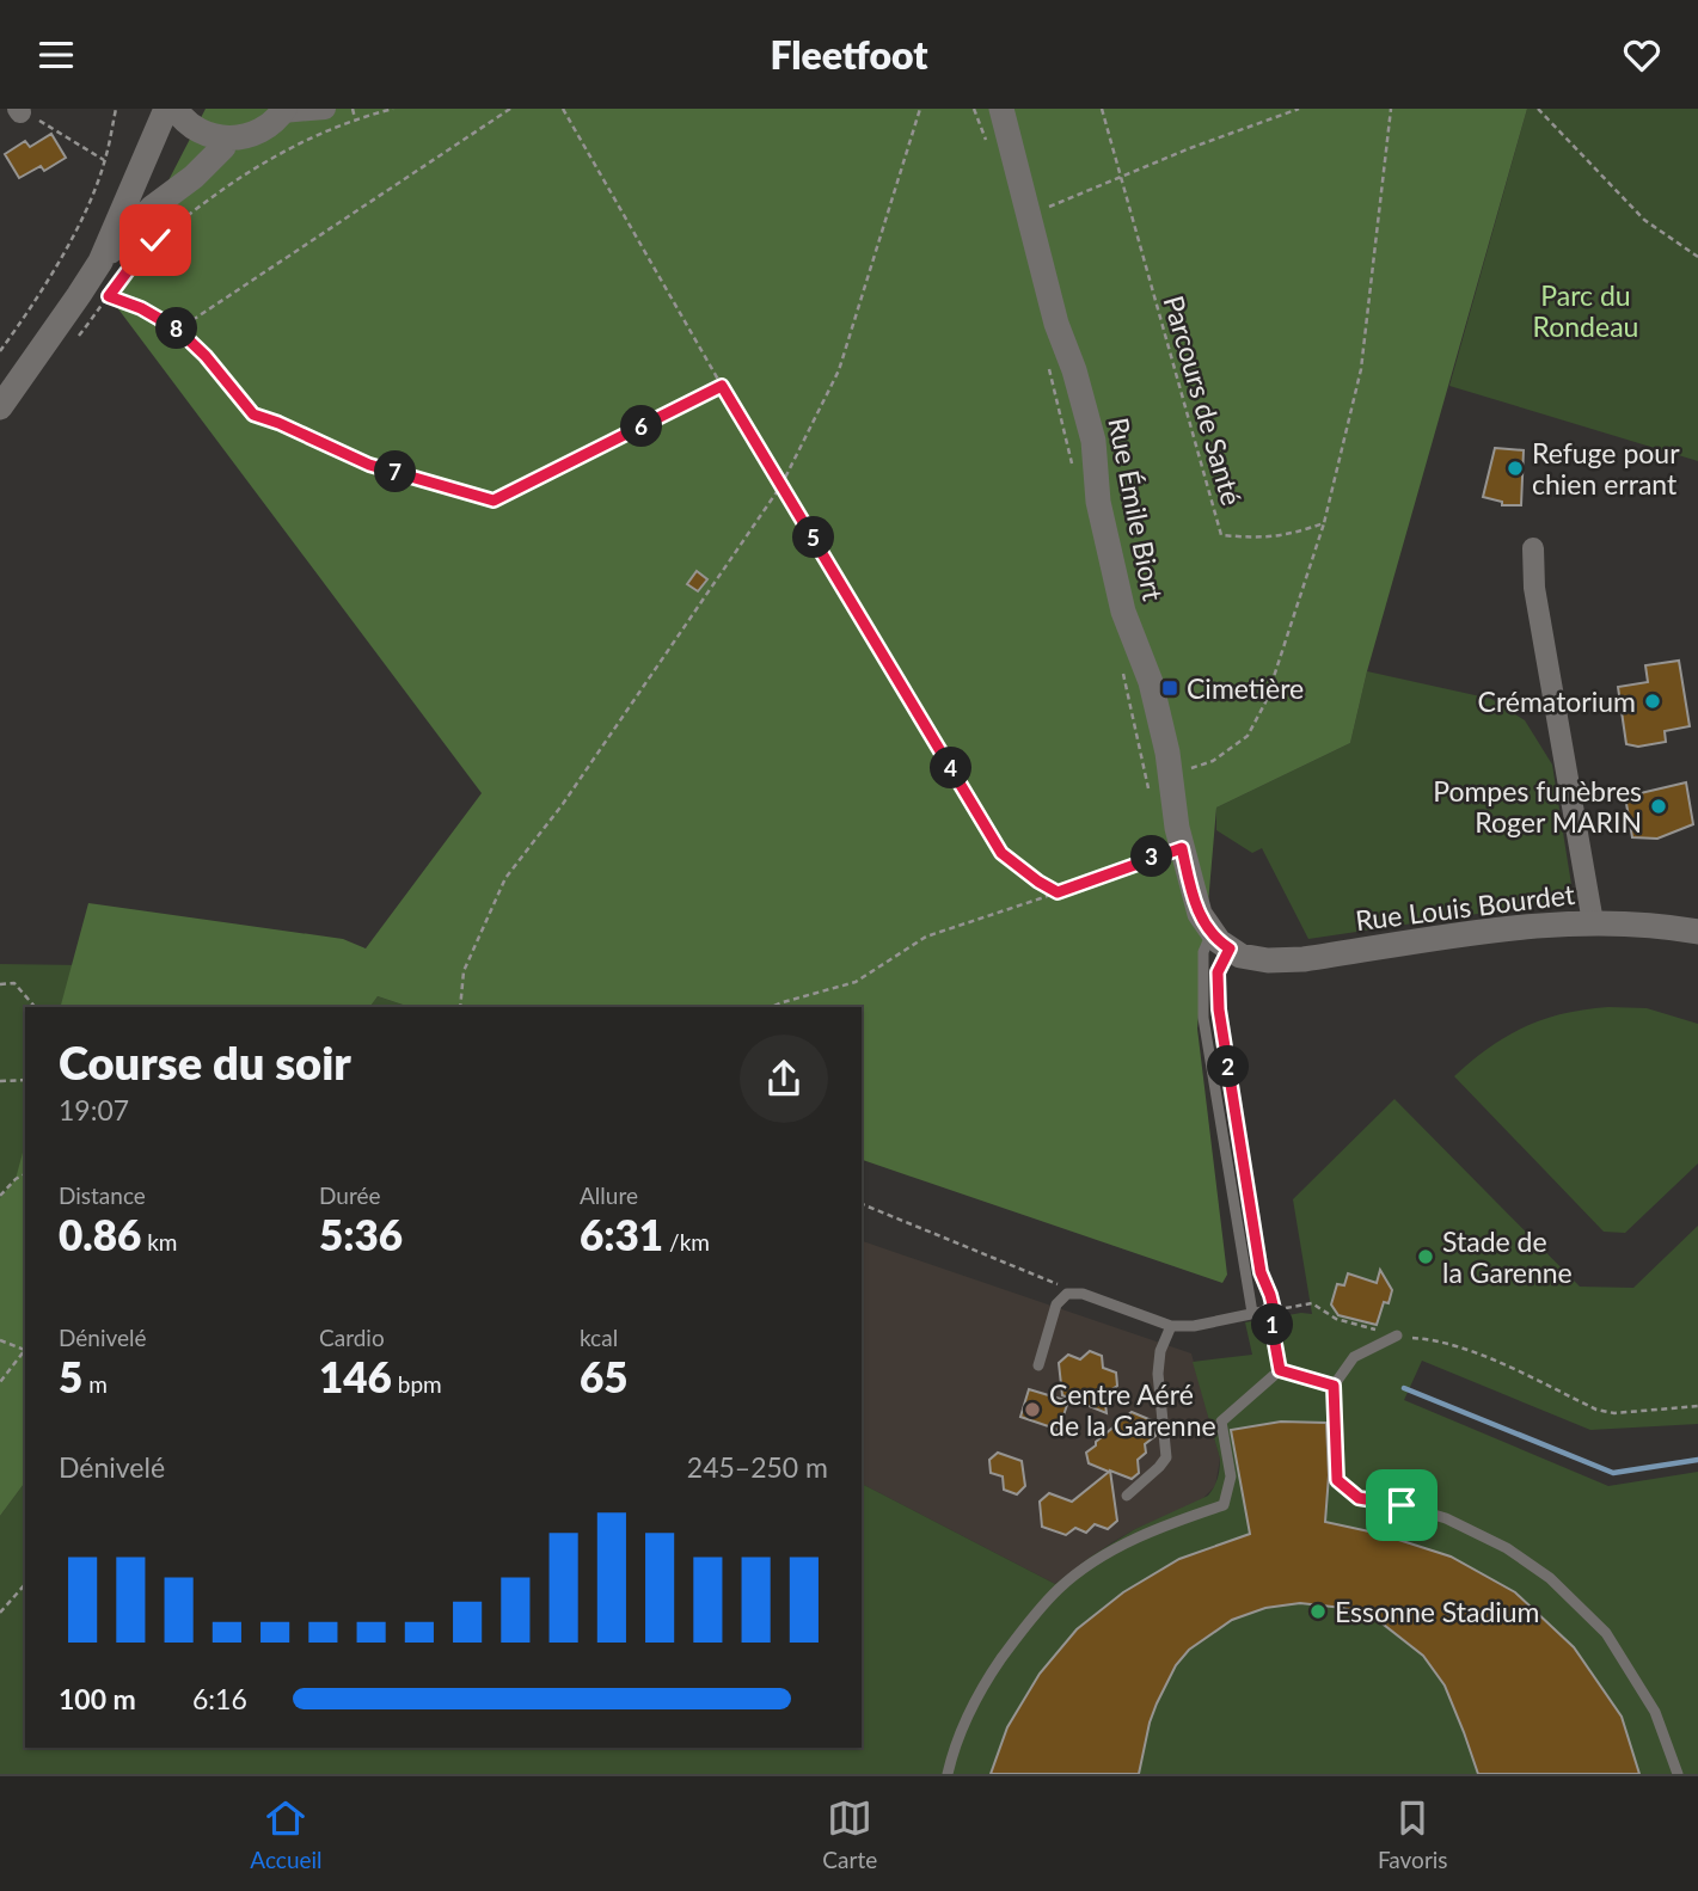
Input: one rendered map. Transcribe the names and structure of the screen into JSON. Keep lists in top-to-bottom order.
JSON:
{
  "streets": {
    "street": ["Rue Émile Biort", "Rue Louis Bourdet"],
    "path": ["Parcours de Santé"]
  },
  "crossings": [
    ["Rue Émile Biort", "Rue Louis Bourdet"]
  ],
  "parks": ["Parc du Rondeau"],
  "places": {
    "other": [
      "Refuge pour chien errant",
      "Crématorium",
      "Pompes funèbres Roger MARIN",
      "Stade de la Garenne",
      "Centre Aéré de la Garenne",
      "Essonne Stadium"
    ],
    "transit": ["Cimetière"]
  },
  "page": {
    "header": "Fleetfoot",
    "pins": [
      "8",
      "6",
      "7",
      "5",
      "4",
      "3",
      "2",
      "1"
    ],
    "heading": ["Course du soir", "19:07"],
    "stats": [
      ["Distance", "0.86 km"],
      ["Durée", "5:36"],
      ["Allure", "6:31 /km"],
      ["Dénivelé", "5 m"],
      ["Cardio", "146 bpm"],
      ["kcal", "65"]
    ],
    "chart": ["Dénivelé", "245–250 m"],
    "list": [
      {
        "name": "100 m",
        "note": "6:16"
      }
    ],
    "tabs": ["Accueil", "Carte", "Favoris"]
  }
}
